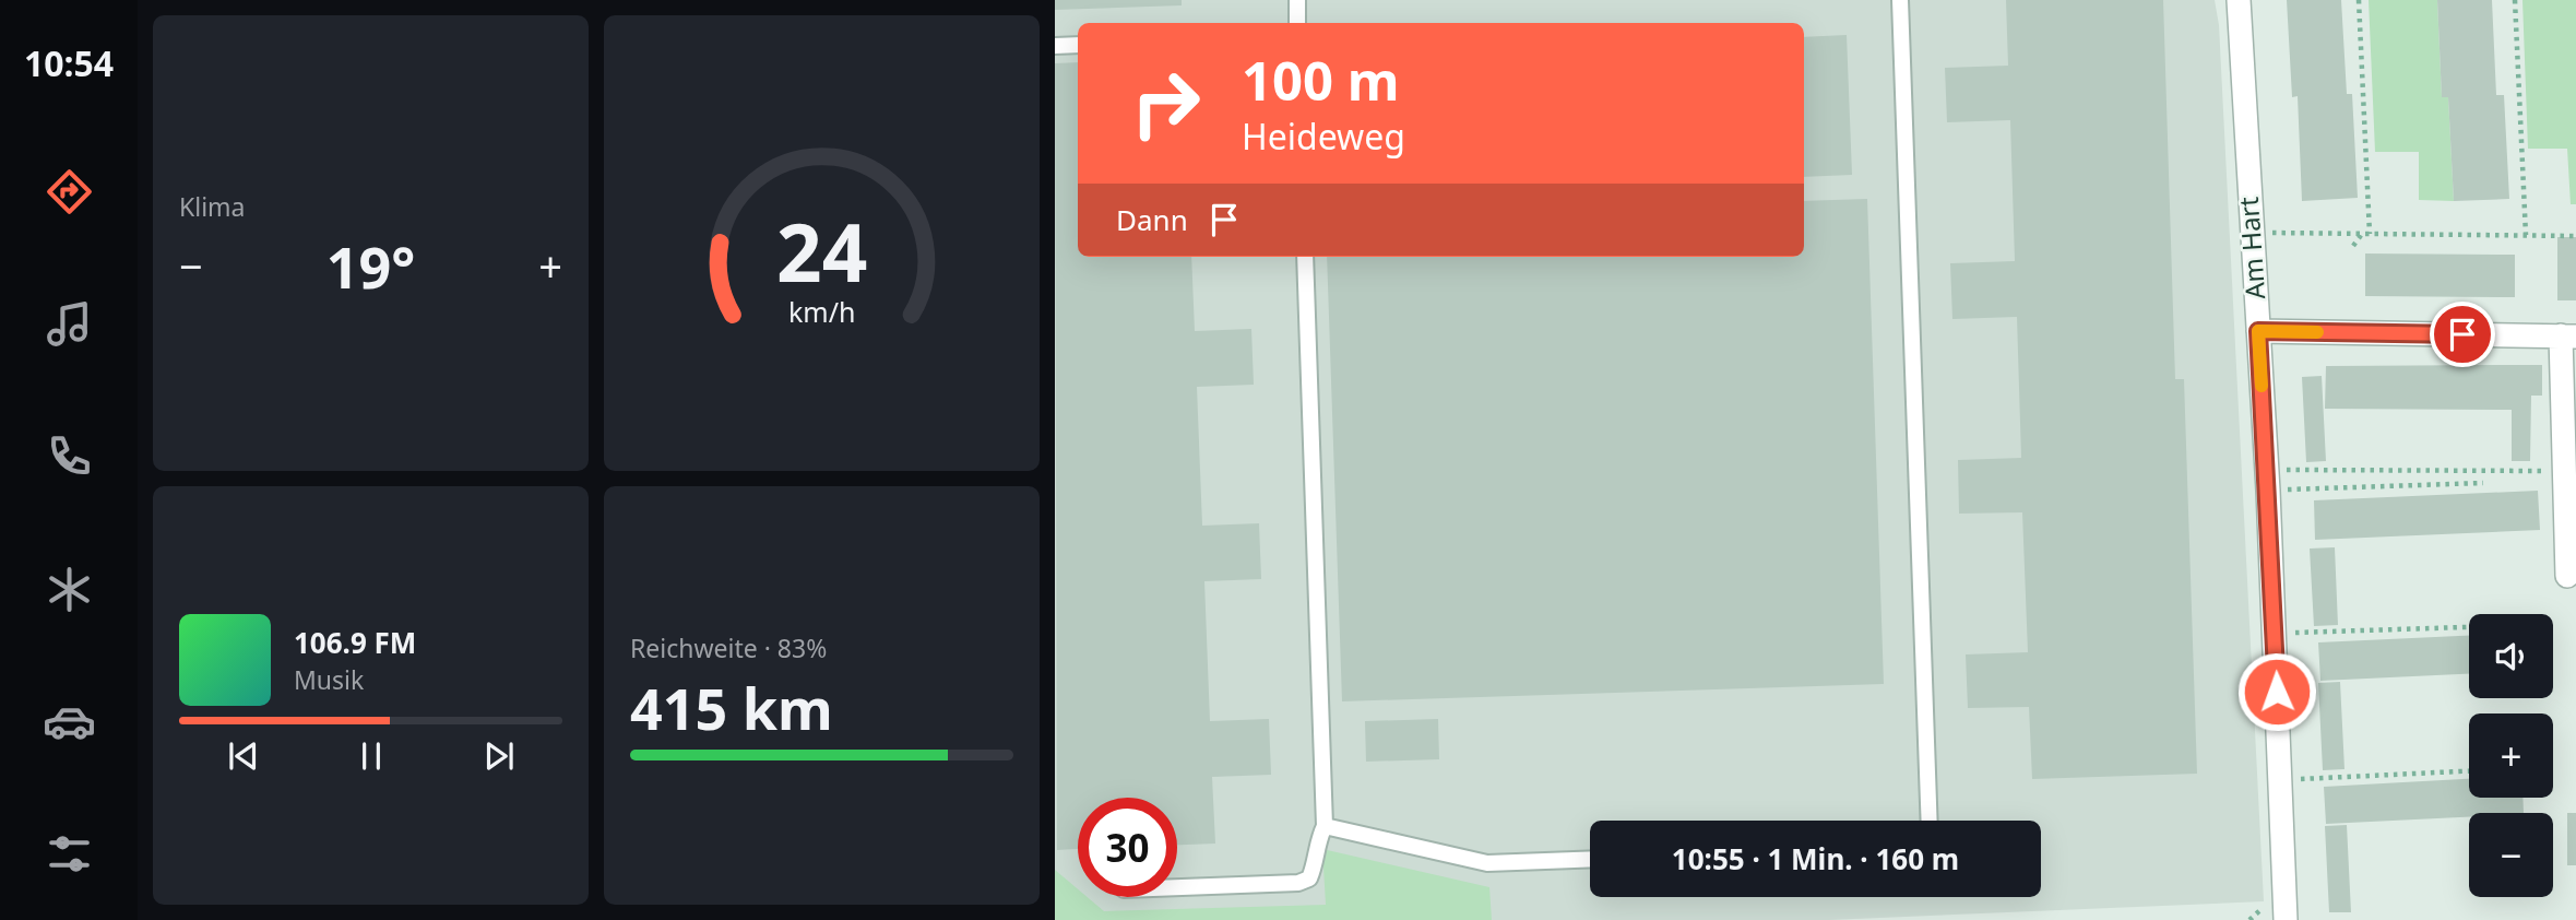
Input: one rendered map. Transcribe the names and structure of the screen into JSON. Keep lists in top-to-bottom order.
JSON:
{
  "streets": {
    "street": ["Am Hart"]
  },
  "page": {
    "tabs": "10:54",
    "tile": [
      "Klima",
      ["Reichweite · 83%", "415 km"]
    ],
    "turn": ["100 m", "Heideweg"],
    "then": "Dann",
    "heat": ["−", "19°", "+"],
    "song": ["106.9 FM", "Musik"],
    "map_buttons": ["+", "−"],
    "limit": "30",
    "trip": "10:55 · 1 Min. · 160 m",
    "gauge": ["24", "km/h"]
  }
}
